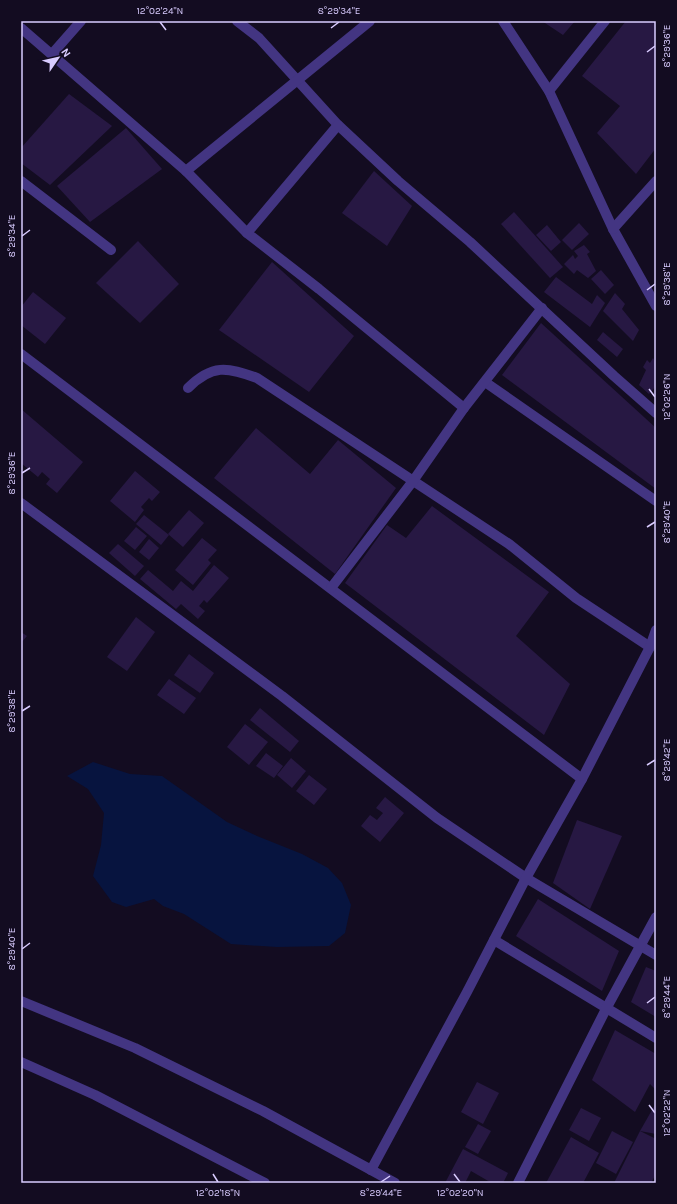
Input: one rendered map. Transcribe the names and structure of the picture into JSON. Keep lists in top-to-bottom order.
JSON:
{
  "north": "top right",
  "coordinates": [
    "12°02'24\"N",
    "8°29'34\"E",
    "8°29'36\"E",
    "8°29'38\"E",
    "12°02'26\"N",
    "8°29'40\"E",
    "8°29'42\"E",
    "8°29'44\"E",
    "12°02'22\"N",
    "12°02'18\"N",
    "12°02'20\"N"
  ]
}
